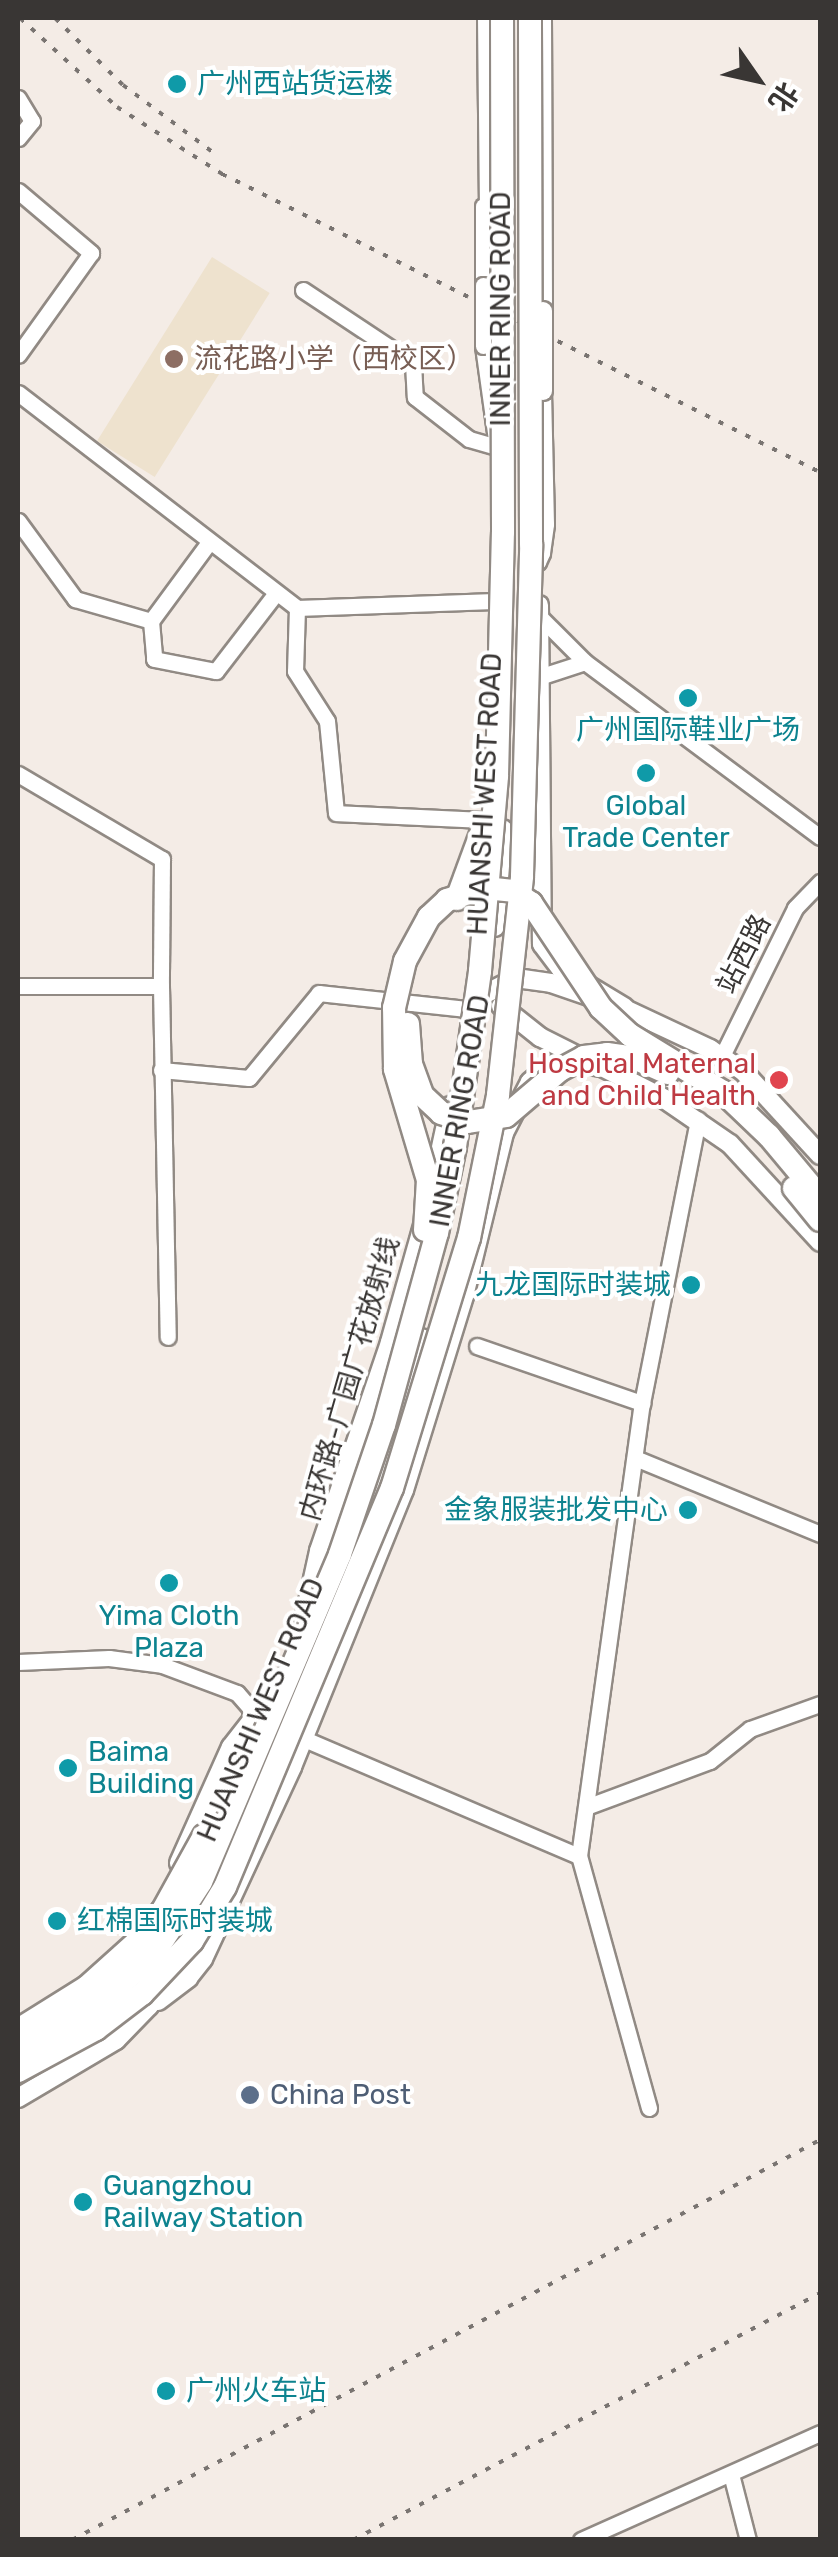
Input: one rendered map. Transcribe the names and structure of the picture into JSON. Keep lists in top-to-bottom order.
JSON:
{
  "streets": {
    "highway": ["INNER RING ROAD", "内环路-广园广花放射线"],
    "main road": ["HUANSHI WEST ROAD"],
    "street": ["站西路"]
  },
  "crossings": [
    ["INNER RING ROAD", "HUANSHI WEST ROAD"],
    ["INNER RING ROAD", "内环路-广园广花放射线"],
    ["HUANSHI WEST ROAD", "内环路-广园广花放射线"]
  ],
  "places": [
    "广州西站货运楼",
    "流花路小学（西校区）",
    "广州国际鞋业广场",
    "Global Trade Center",
    "Hospital Maternal and Child Health",
    "九龙国际时装城",
    "金象服装批发中心",
    "Yima Cloth Plaza",
    "Baima Building",
    "红棉国际时装城",
    "China Post",
    "Guangzhou Railway Station",
    "广州火车站"
  ],
  "north": "bottom right"
}
